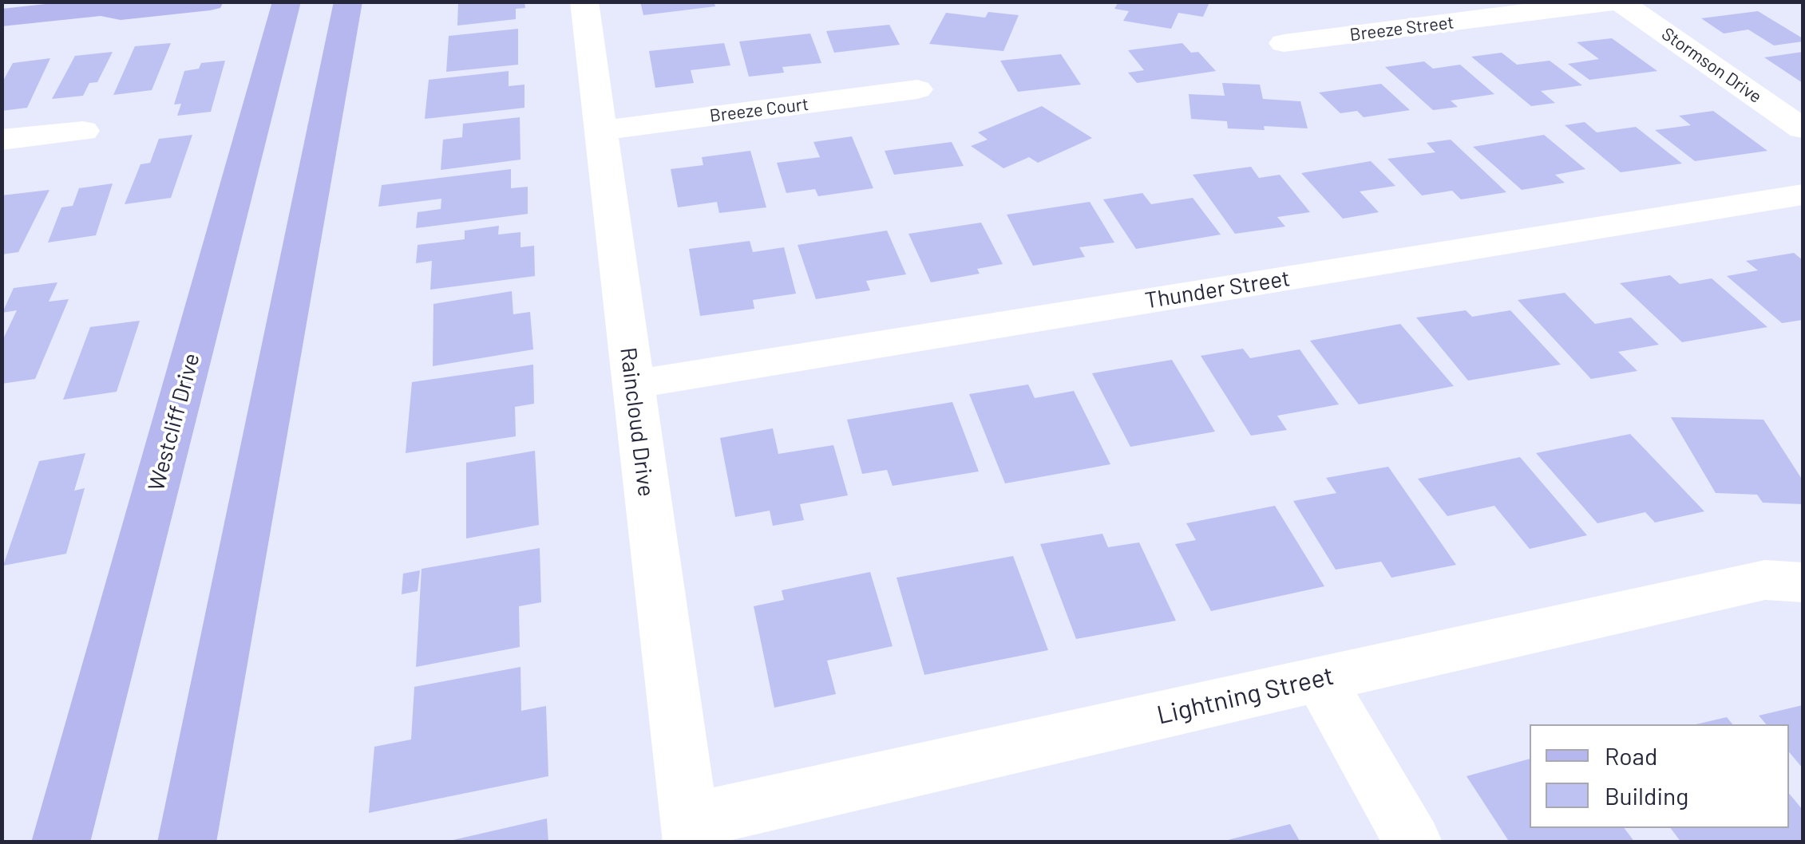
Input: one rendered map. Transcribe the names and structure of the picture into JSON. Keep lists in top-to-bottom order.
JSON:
{
  "streets": {
    "main road": ["Westcliff Drive"],
    "street": [
      "Breeze Street",
      "Stormson Drive",
      "Breeze Court",
      "Thunder Street",
      "Raincloud Drive",
      "Lightning Street"
    ]
  },
  "crossings": [
    ["Breeze Street", "Stormson Drive"],
    ["Breeze Court", "Raincloud Drive"],
    ["Thunder Street", "Raincloud Drive"],
    ["Raincloud Drive", "Lightning Street"]
  ],
  "legend": ["Road", "Building"]
}
